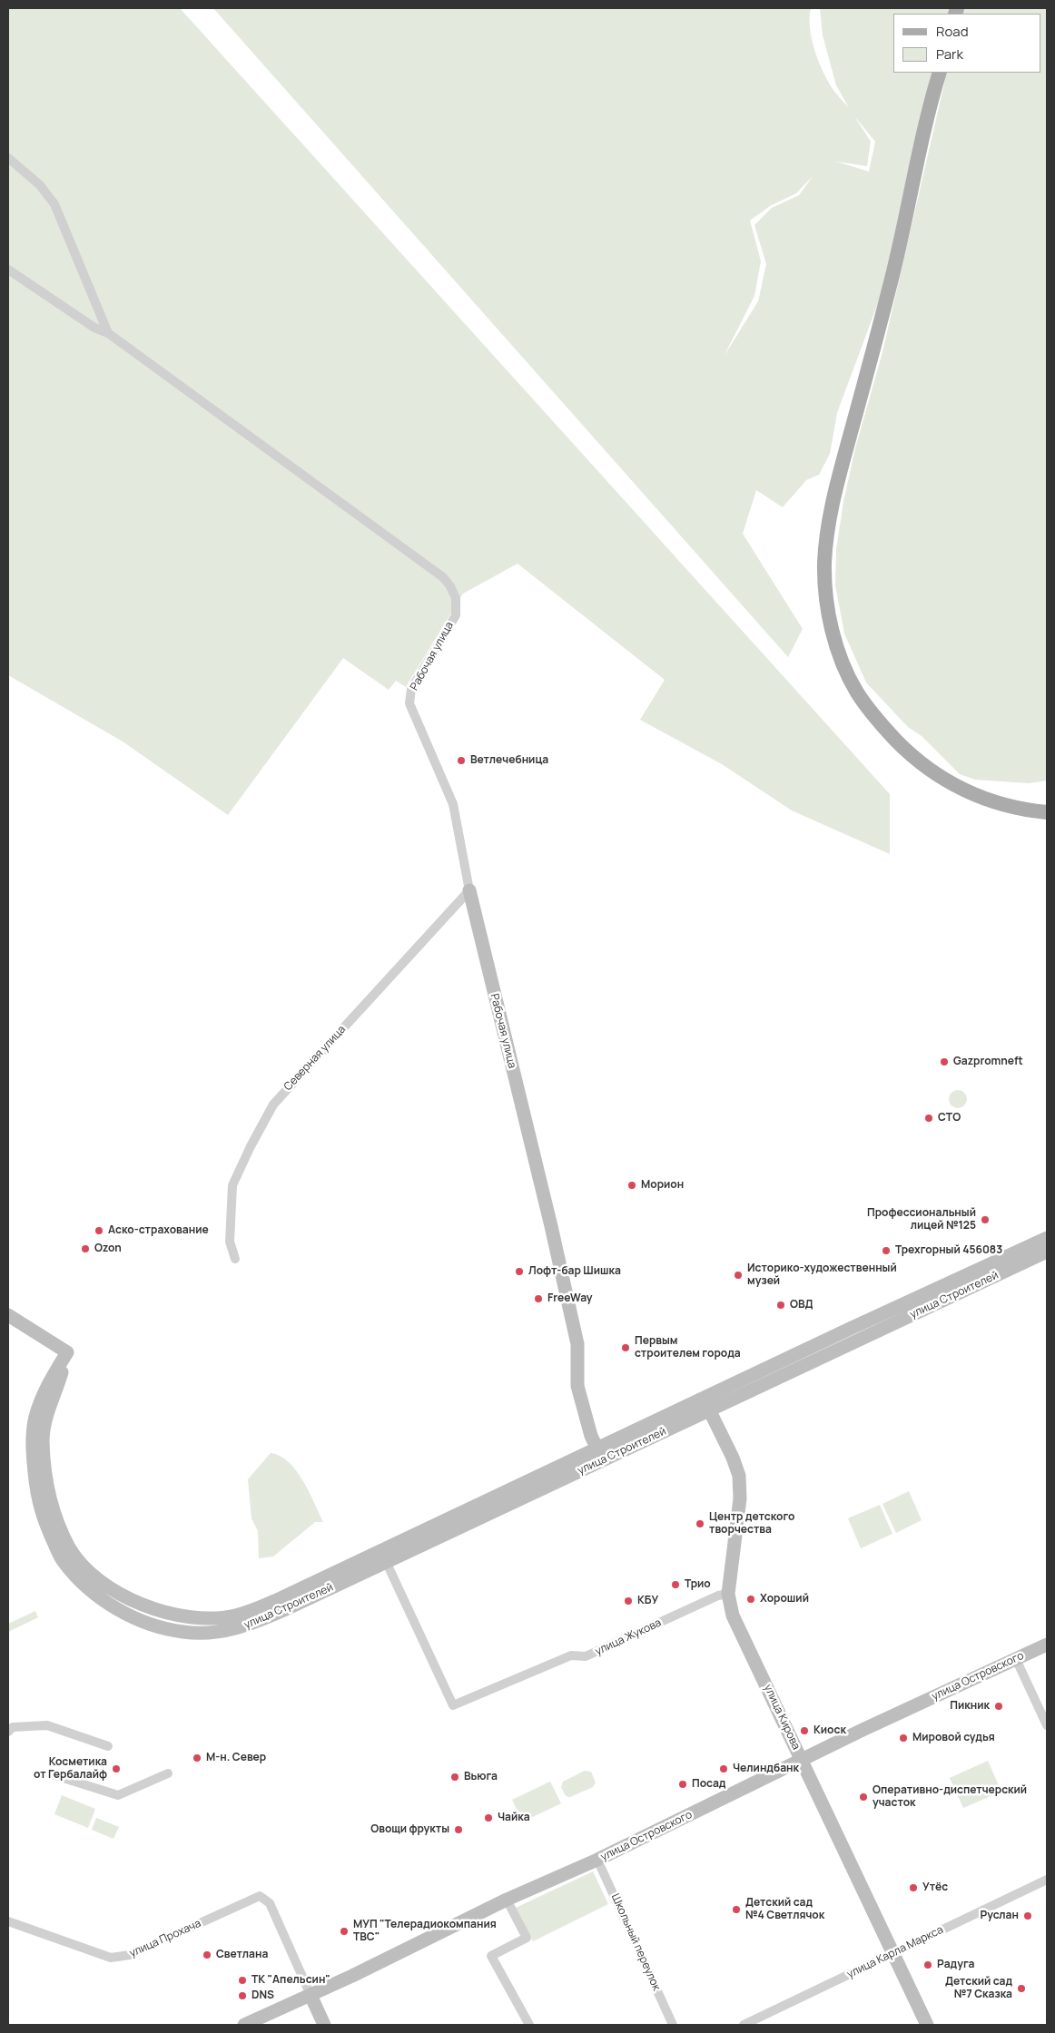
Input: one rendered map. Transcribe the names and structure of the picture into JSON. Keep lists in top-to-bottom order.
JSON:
{
  "streets": {
    "street": [
      "Рабочая улица",
      "Северная улица",
      "улица Строителей",
      "улица Жукова",
      "улица Островского",
      "улица Кирова",
      "улица Прохача",
      "Школьный переулок",
      "улица Карла Маркса"
    ]
  },
  "crossings": [
    ["Рабочая улица", "Северная улица"],
    ["Рабочая улица", "улица Строителей"],
    ["улица Строителей", "улица Жукова"],
    ["улица Строителей", "улица Кирова"],
    ["улица Жукова", "улица Кирова"],
    ["улица Островского", "улица Кирова"],
    ["улица Островского", "улица Прохача"],
    ["улица Островского", "Школьный переулок"],
    ["улица Кирова", "улица Карла Маркса"]
  ],
  "places": [
    "Ветлечебница",
    "Gazpromneft",
    "СТО",
    "Морион",
    "Профессиональный лицей №125",
    "Аско-страхование",
    "Ozon",
    "Трехгорный 456083",
    "Лофт-бар Шишка",
    "Историко-художественный музей",
    "FreeWay",
    "ОВД",
    "Первым строителем города",
    "Центр детского творчества",
    "Трио",
    "Хороший",
    "КБУ",
    "Пикник",
    "Киоск",
    "Мировой судья",
    "М-н. Север",
    "Косметика от Гербалайф",
    "Челиндбанк",
    "Вьюга",
    "Посад",
    "Оперативно-диспетчерский участок",
    "Чайка",
    "Овощи фрукты",
    "Утёс",
    "Детский сад №4 Светлячок",
    "Руслан",
    "МУП \"Телерадиокомпания ТВС\"",
    "Светлана",
    "Радуга",
    "ТК \"Апельсин\"",
    "Детский сад №7 Сказка",
    "DNS"
  ],
  "legend": ["Road", "Park"]
}
